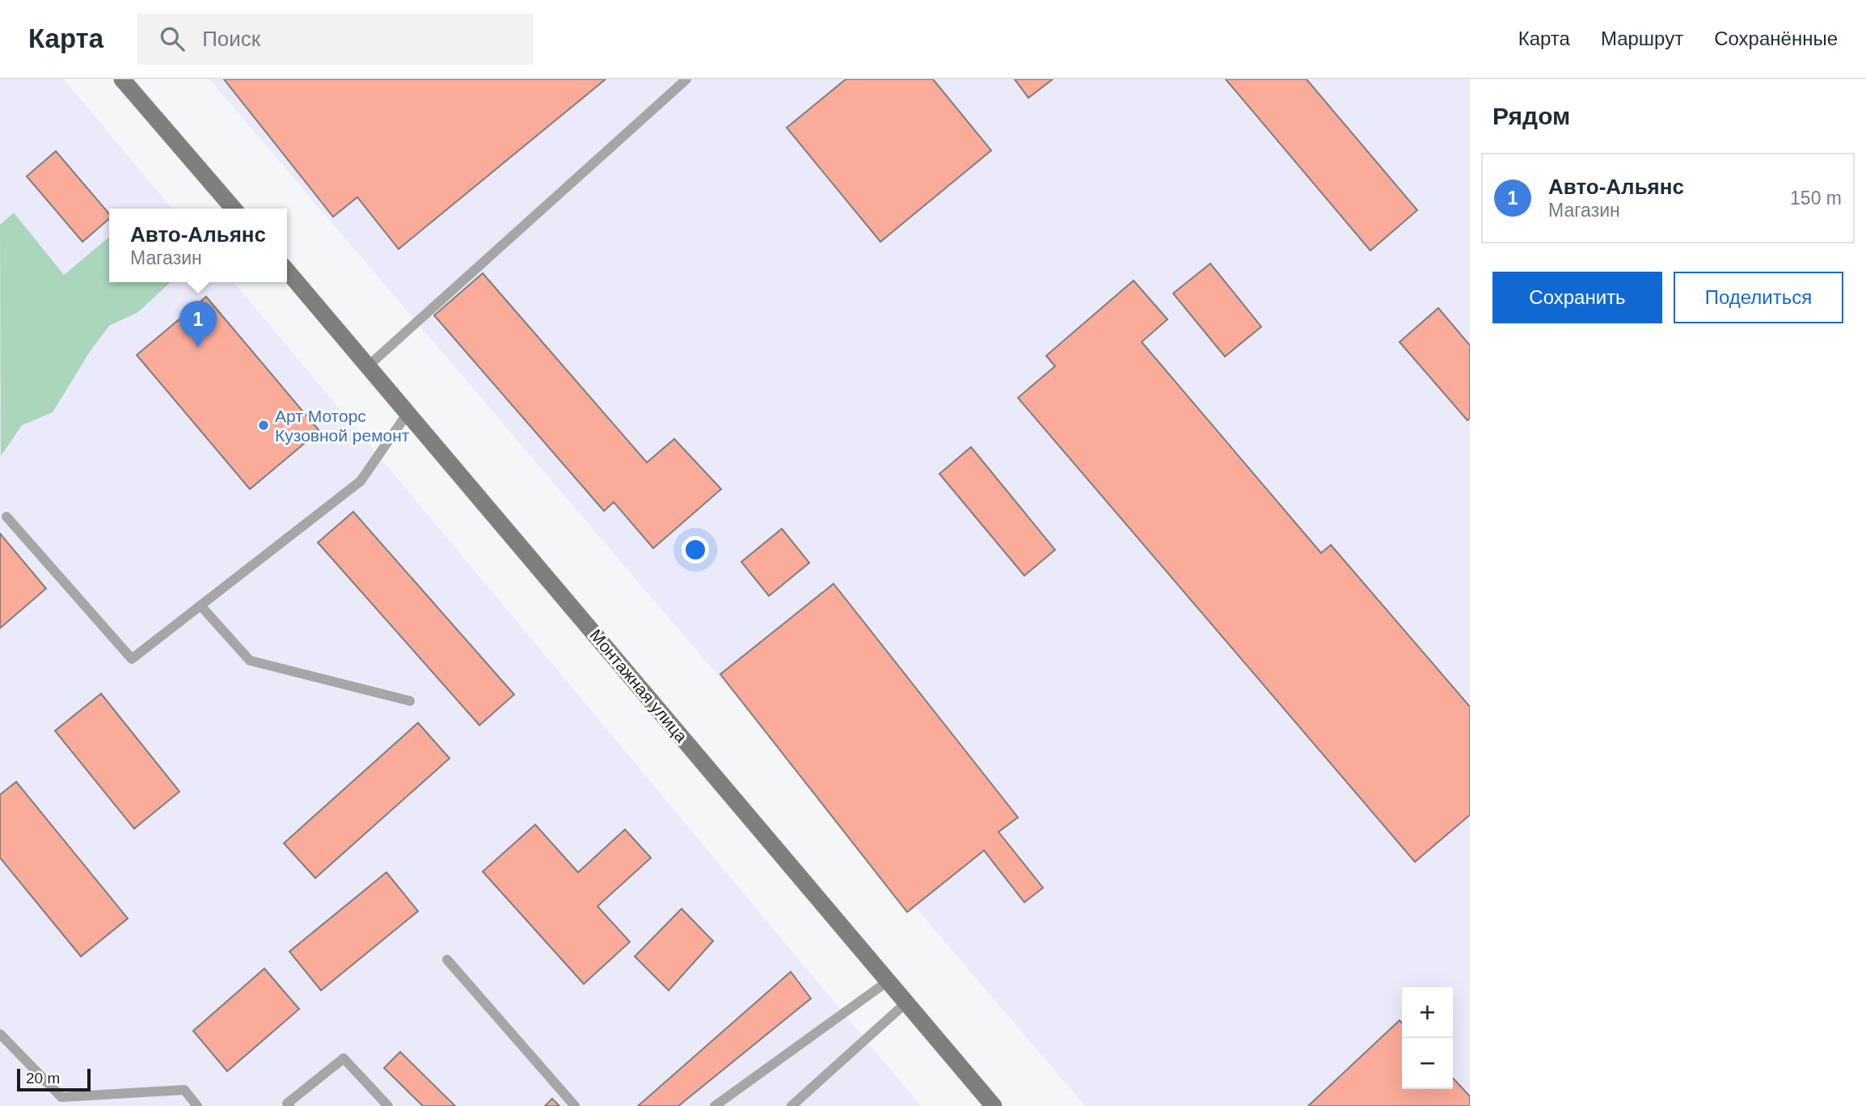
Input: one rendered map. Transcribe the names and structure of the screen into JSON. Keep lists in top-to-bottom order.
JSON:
{
  "streets": {
    "street": ["Монтажная улица"]
  },
  "places": ["Арт Моторс Кузовной ремонт"],
  "scale_bar": "20 m",
  "page": {
    "header": "Карта",
    "search": "Поиск",
    "nav": ["Карта", "Маршрут", "Сохранённые"],
    "heading": "Рядом",
    "list": [
      {
        "mark": "1",
        "name": "Авто-Альянс",
        "note": "Магазин",
        "value": "150 m"
      }
    ],
    "popup": ["Авто-Альянс", "Магазин"],
    "buttons": ["Сохранить", "Поделиться"],
    "pins": "1",
    "map_buttons": ["+", "−"],
    "scale": "20 m"
  }
}
